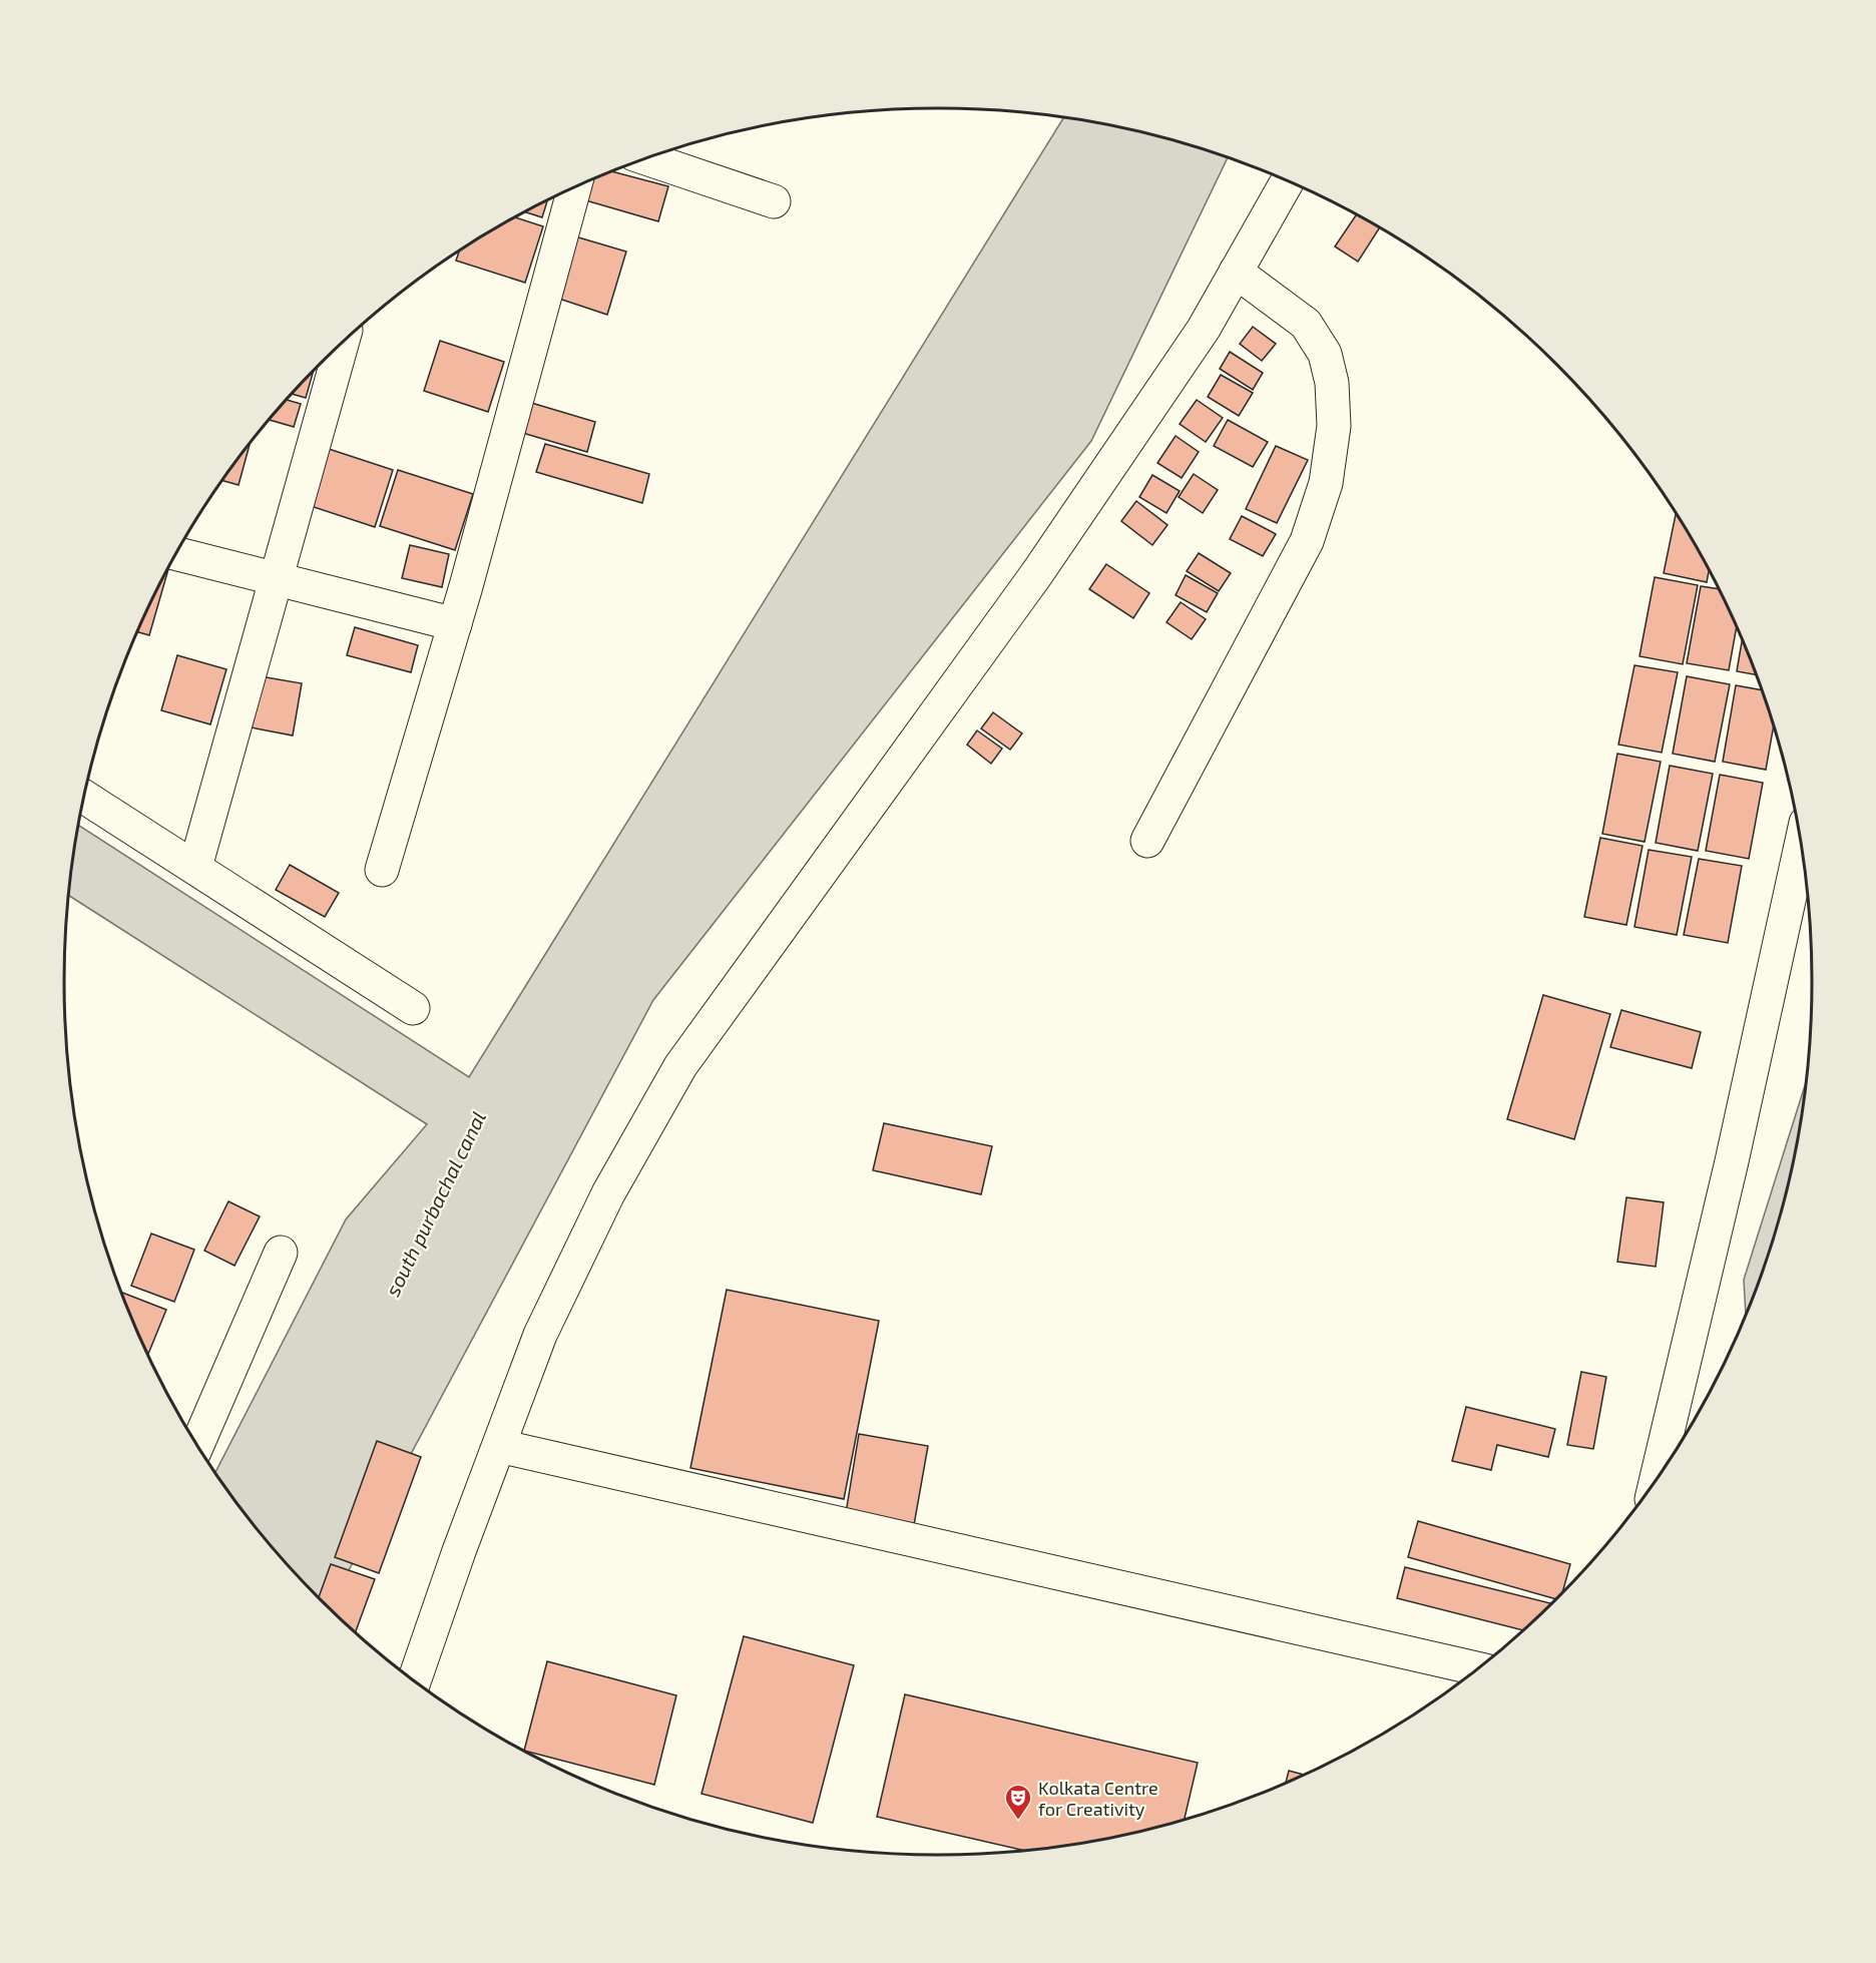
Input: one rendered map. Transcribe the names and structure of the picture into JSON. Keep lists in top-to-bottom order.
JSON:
{
  "water": ["south purbachal canal"],
  "places": {
    "theatre": ["Kolkata Centre for Creativity"]
  }
}
